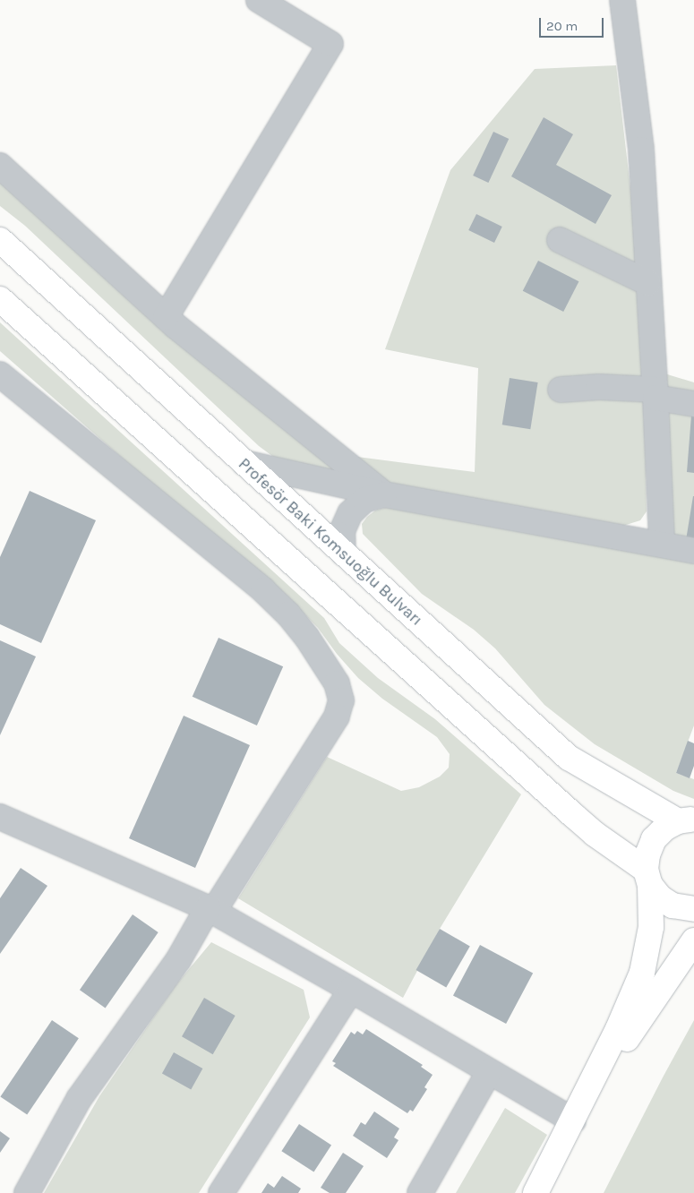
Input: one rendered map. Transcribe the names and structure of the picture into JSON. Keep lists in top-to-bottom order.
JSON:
{
  "streets": {
    "main road": ["Profesör Baki Komsuoğlu Bulvarı"]
  },
  "scale_bar": "20 m"
}
